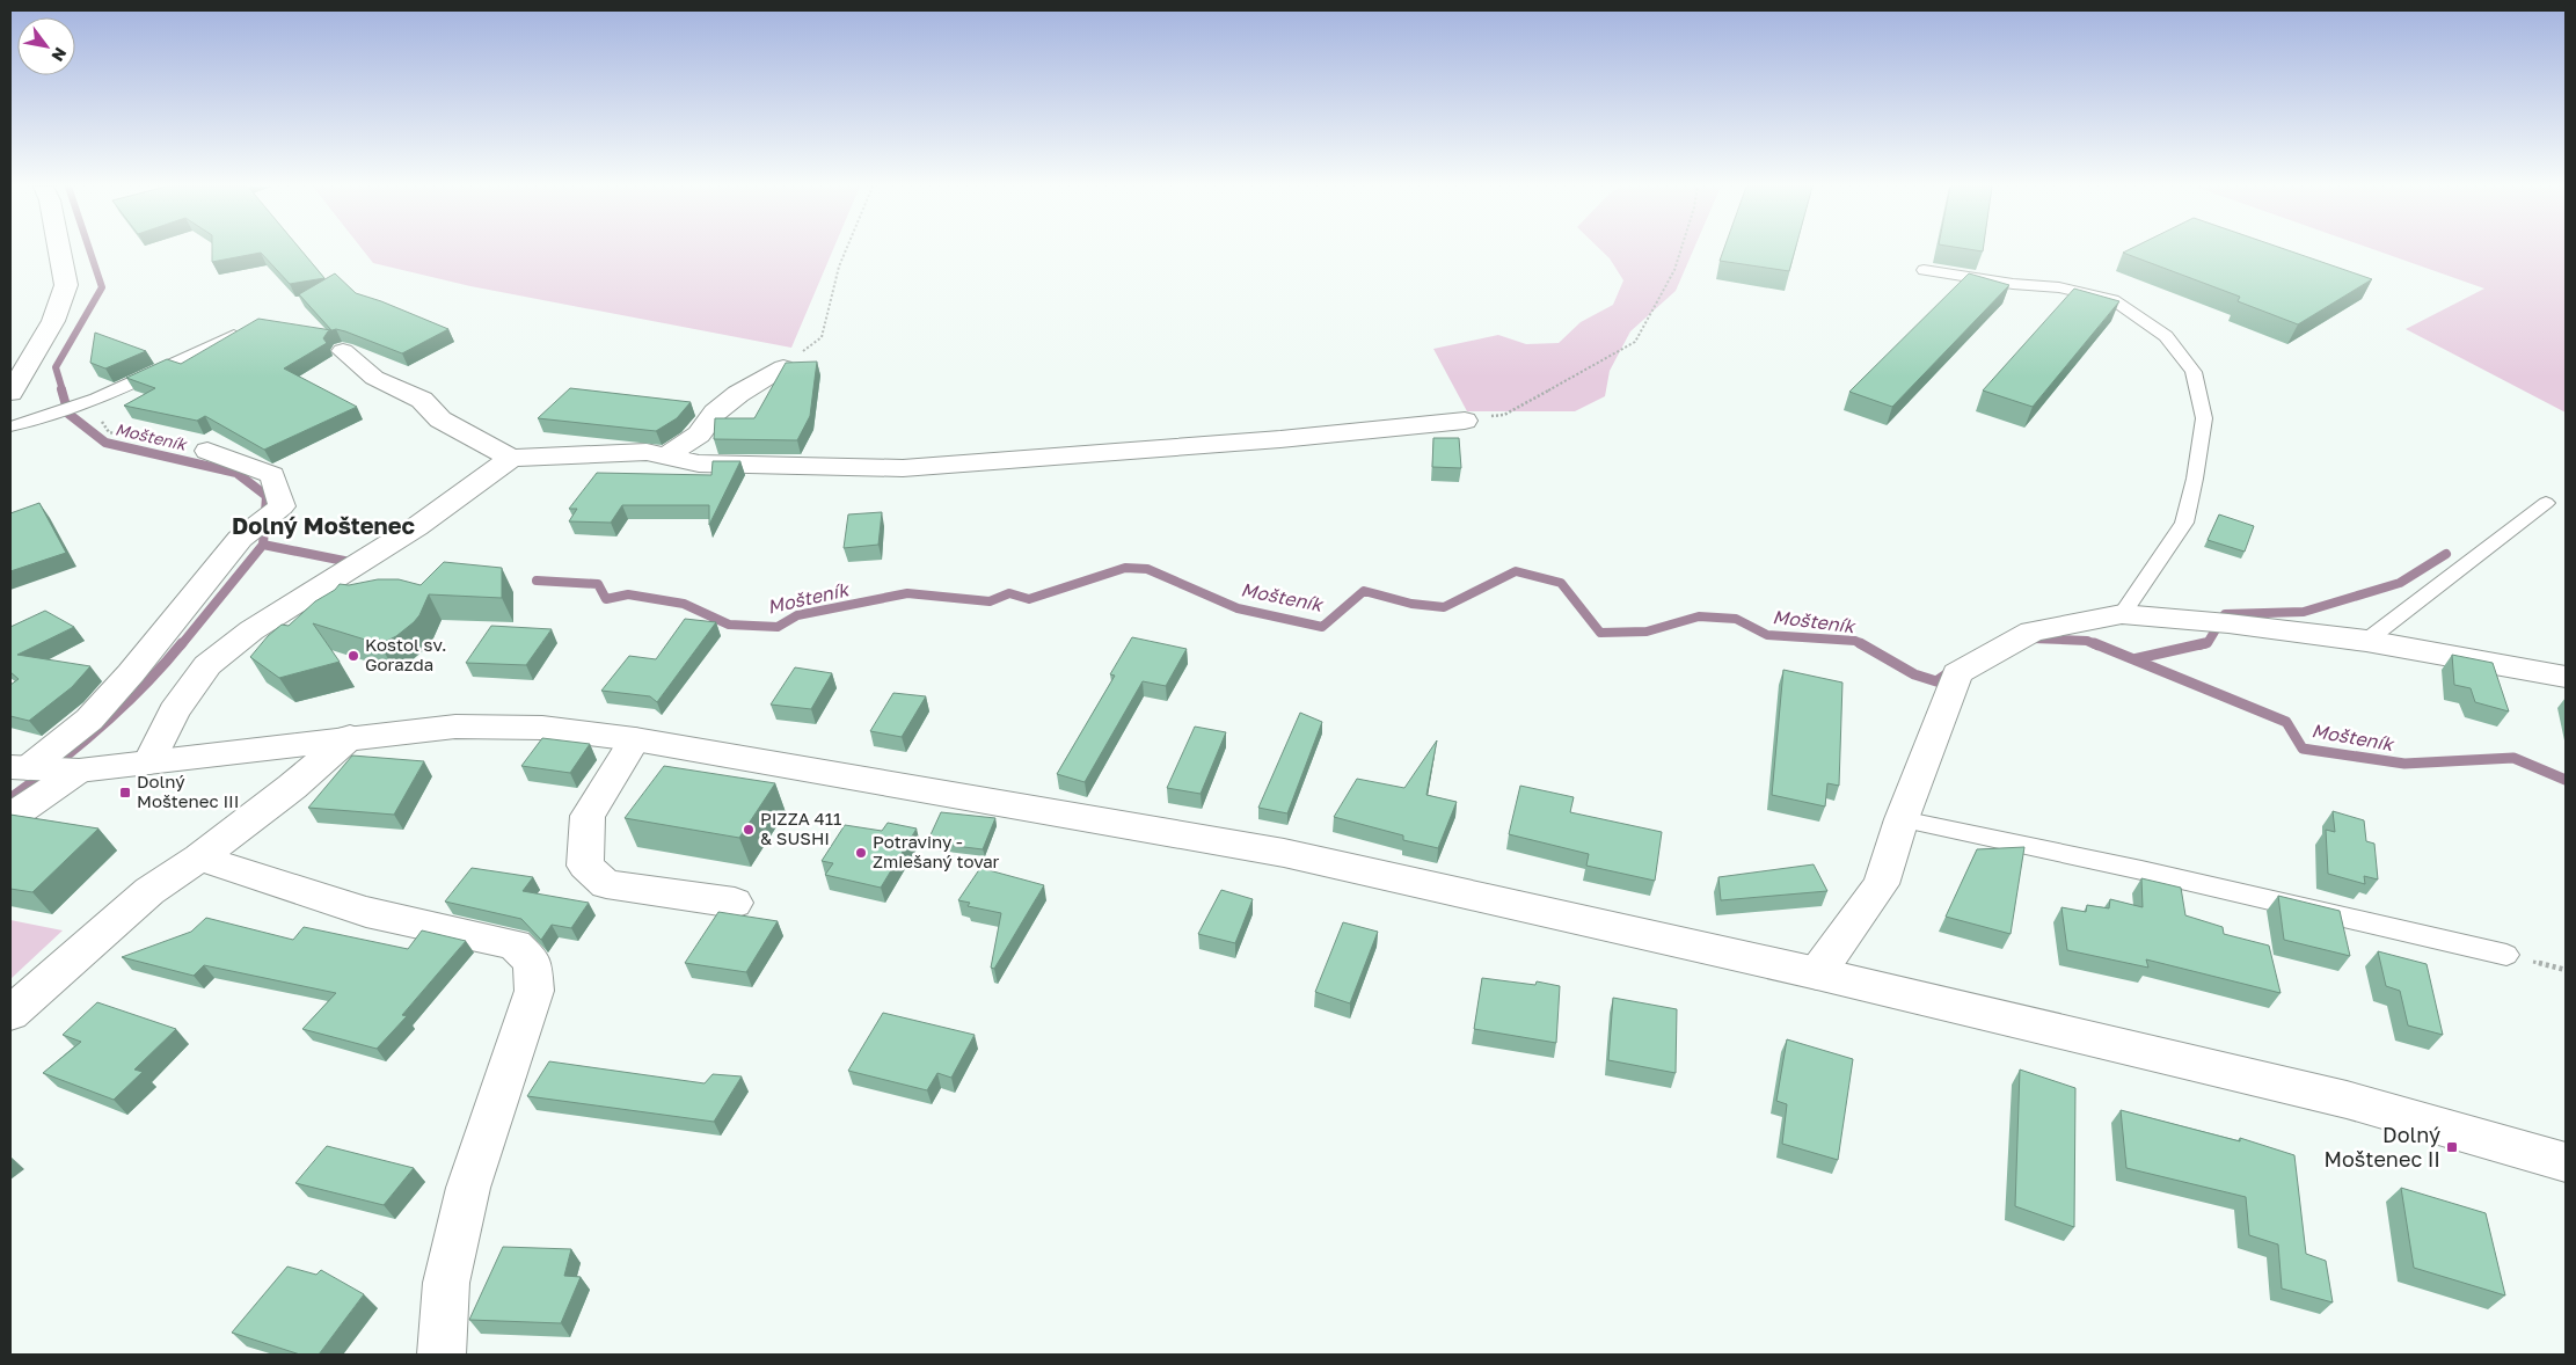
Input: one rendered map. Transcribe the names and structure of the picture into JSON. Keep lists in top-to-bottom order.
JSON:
{
  "districts": ["Dolný Moštenec"],
  "water": ["Mošteník"],
  "places": {
    "other": ["Kostol sv. Gorazda", "PIZZA 411 & SUSHI", "Potraviny - Zmiešaný tovar"],
    "transit": ["Dolný Moštenec III", "Dolný Moštenec II"]
  },
  "north": "bottom right"
}
